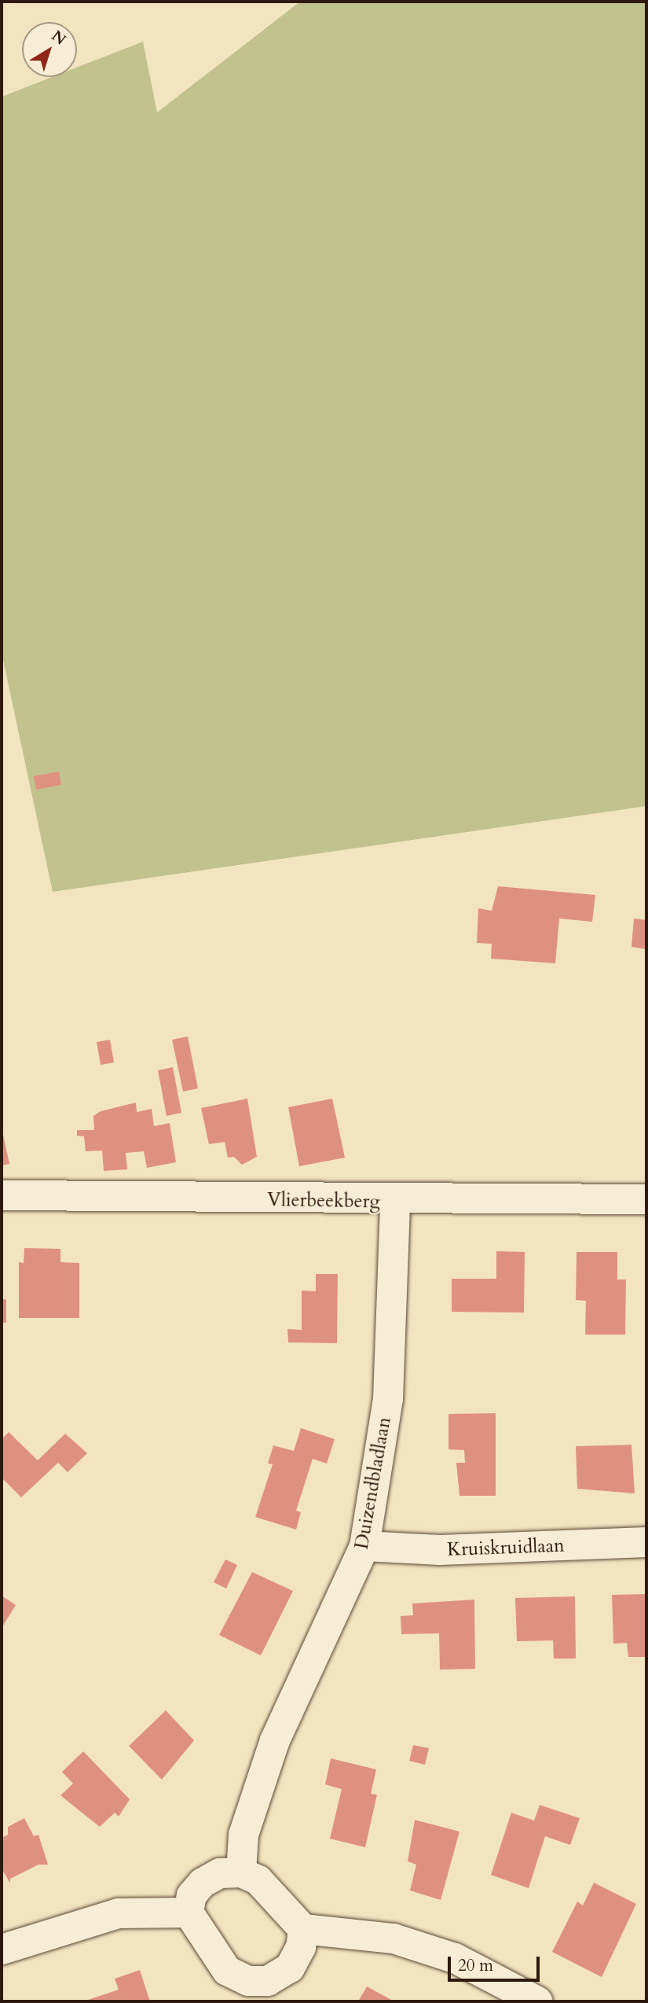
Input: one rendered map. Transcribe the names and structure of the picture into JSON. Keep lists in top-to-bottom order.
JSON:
{
  "streets": {
    "street": ["Vlierbeekberg", "Duizendbladlaan", "Kruiskruidlaan"]
  },
  "crossings": [
    ["Vlierbeekberg", "Duizendbladlaan"],
    ["Duizendbladlaan", "Kruiskruidlaan"]
  ],
  "scale_bar": "20 m",
  "north": "top right"
}
